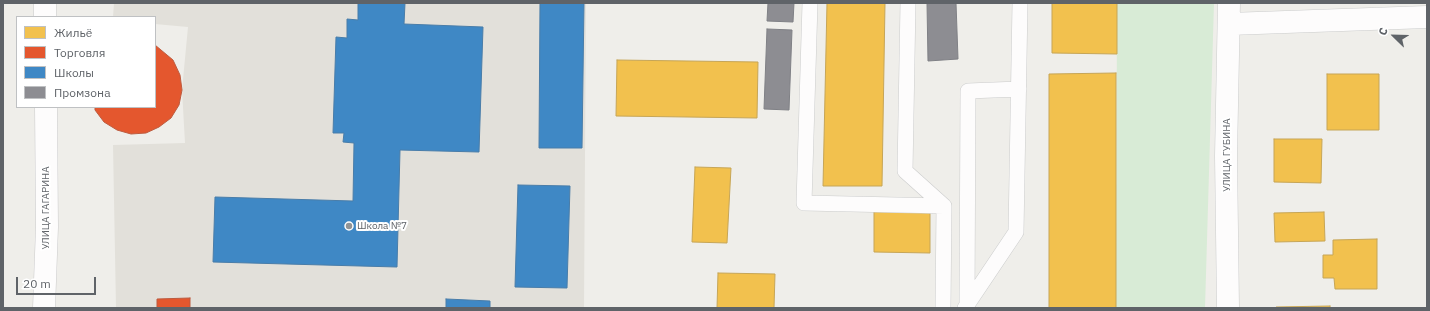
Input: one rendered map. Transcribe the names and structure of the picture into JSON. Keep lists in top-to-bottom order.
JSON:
{
  "streets": {
    "street": ["УЛИЦА ГУБИНА", "УЛИЦА ГАГАРИНА"]
  },
  "places": ["Школа №7"],
  "legend": [
    "Жильё",
    "Торговля",
    "Школы",
    "Промзона"
  ],
  "scale_bar": "20 m",
  "north": "top left"
}
